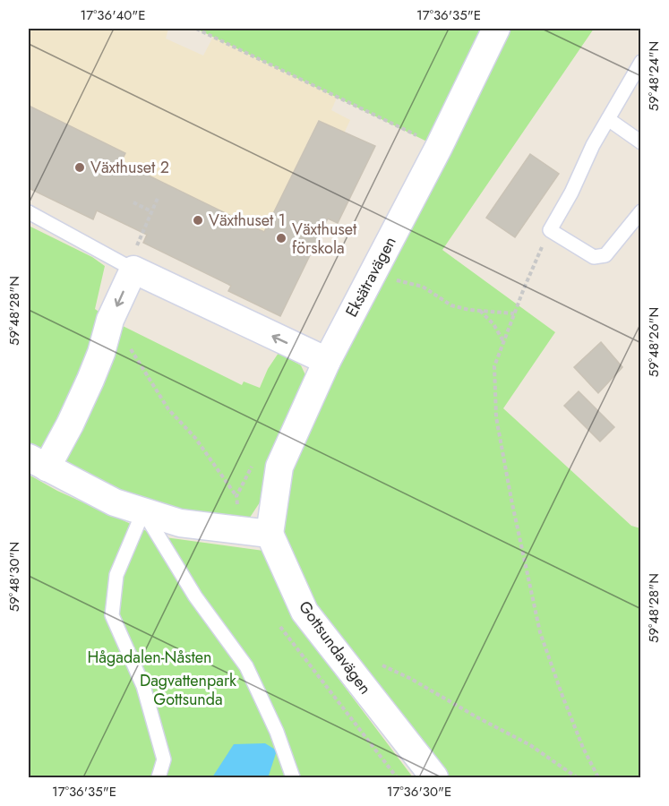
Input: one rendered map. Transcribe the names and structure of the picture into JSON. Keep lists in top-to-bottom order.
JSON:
{
  "streets": {
    "street": ["Eksätravägen", "Gottsundavägen"]
  },
  "crossings": [
    ["Eksätravägen", "Gottsundavägen"]
  ],
  "parks": ["Hågadalen-Nåsten", "Dagvattenpark Gottsunda"],
  "places": ["Växthuset 2", "Växthuset 1", "Växthuset förskola"],
  "coordinates": [
    "17°36'40\"E",
    "17°36'35\"E",
    "59°48'24\"N",
    "59°48'28\"N",
    "59°48'26\"N",
    "59°48'30\"N",
    "17°36'30\"E"
  ]
}
